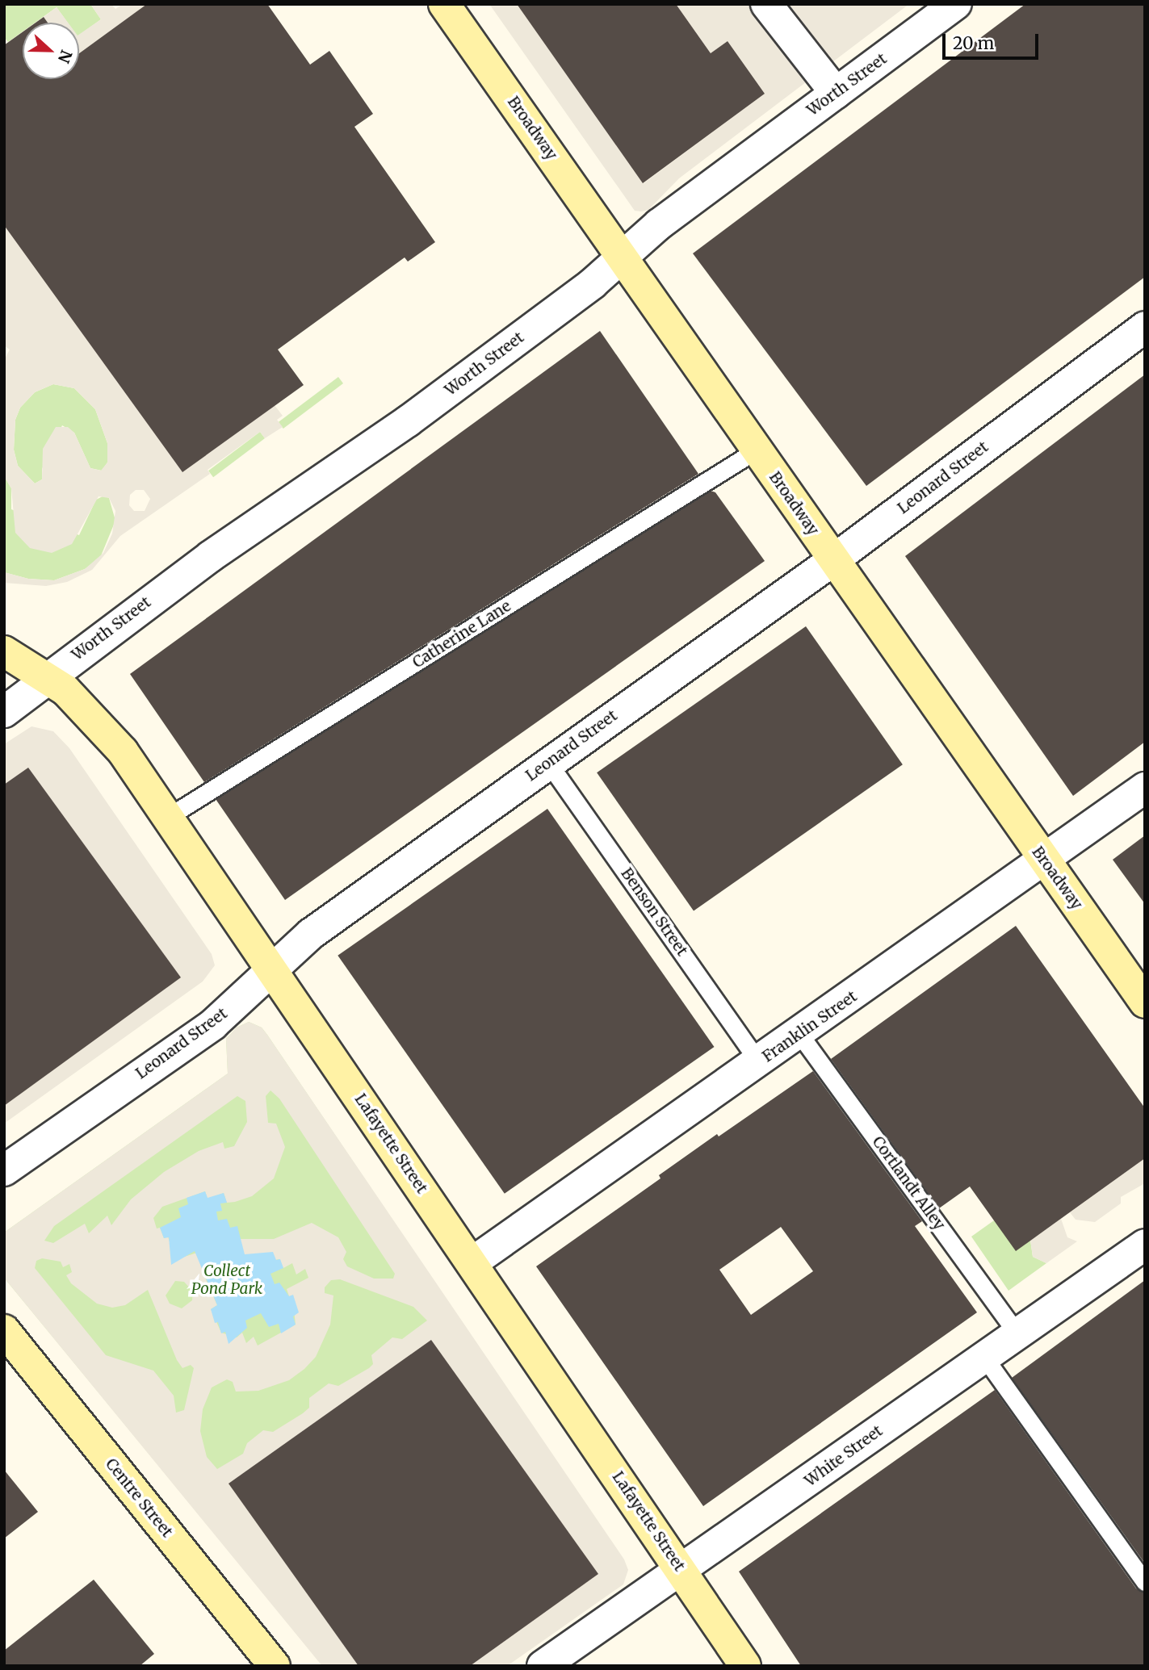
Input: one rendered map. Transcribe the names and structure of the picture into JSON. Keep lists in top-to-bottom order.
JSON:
{
  "streets": {
    "main road": ["Broadway", "Lafayette Street", "Centre Street"],
    "street": [
      "Worth Street",
      "Leonard Street",
      "Franklin Street",
      "White Street"
    ],
    "lane": ["Catherine Lane", "Benson Street", "Cortlandt Alley"]
  },
  "crossings": [
    ["Worth Street", "Broadway"],
    ["Worth Street", "Lafayette Street"],
    ["Broadway", "Leonard Street"],
    ["Broadway", "Catherine Lane"],
    ["Broadway", "Franklin Street"],
    ["Leonard Street", "Benson Street"],
    ["Leonard Street", "Lafayette Street"],
    ["Catherine Lane", "Lafayette Street"],
    ["Benson Street", "Franklin Street"],
    ["Franklin Street", "Lafayette Street"],
    ["Franklin Street", "Cortlandt Alley"],
    ["Lafayette Street", "White Street"],
    ["Cortlandt Alley", "White Street"]
  ],
  "parks": ["Collect Pond Park"],
  "scale_bar": "20 m",
  "north": "right"
}
